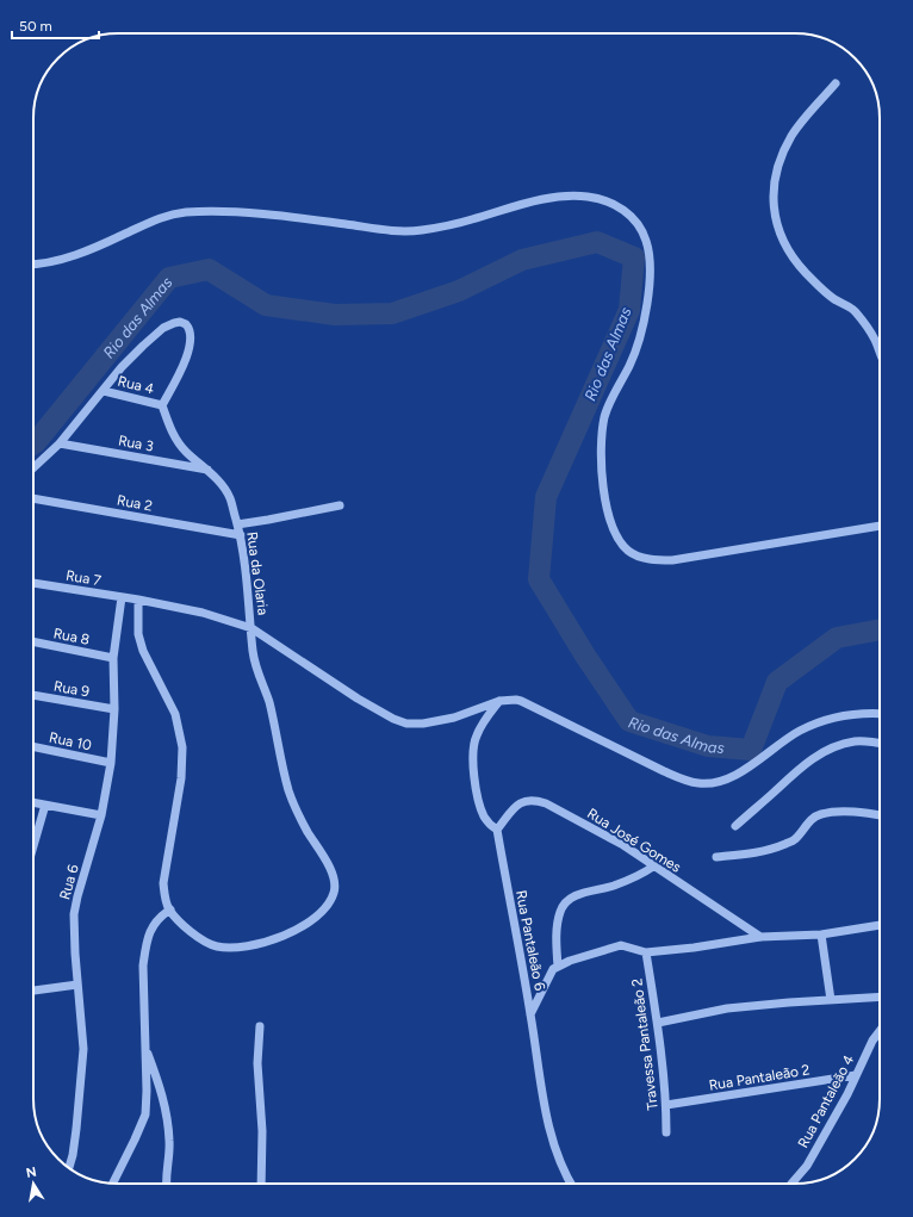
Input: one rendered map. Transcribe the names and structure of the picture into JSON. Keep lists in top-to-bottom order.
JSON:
{
  "streets": {
    "street": [
      "Rua 4",
      "Rua 3",
      "Rua 2",
      "Rua da Olaria",
      "Rua 7",
      "Rua 8",
      "Rua 9",
      "Rua 10",
      "Rua José Gomes",
      "Rua 6",
      "Rua Pantaleão 6",
      "Travessa Pantaleão 2",
      "Rua Pantaleão 2",
      "Rua Pantaleão 4"
    ]
  },
  "crossings": [
    ["Rua 4", "Rua da Olaria"],
    ["Rua 3", "Rua da Olaria"],
    ["Rua 2", "Rua da Olaria"],
    ["Rua da Olaria", "Rua 7"],
    ["Rua 7", "Rua 6"],
    ["Rua 7", "Rua Pantaleão 6"],
    ["Rua 8", "Rua 6"],
    ["Rua 9", "Rua 6"],
    ["Rua 10", "Rua 6"],
    ["Rua José Gomes", "Rua Pantaleão 6"],
    ["Travessa Pantaleão 2", "Rua Pantaleão 2"],
    ["Rua Pantaleão 2", "Rua Pantaleão 4"]
  ],
  "water": ["Rio das Almas"],
  "scale_bar": "50 m",
  "north": "top"
}
